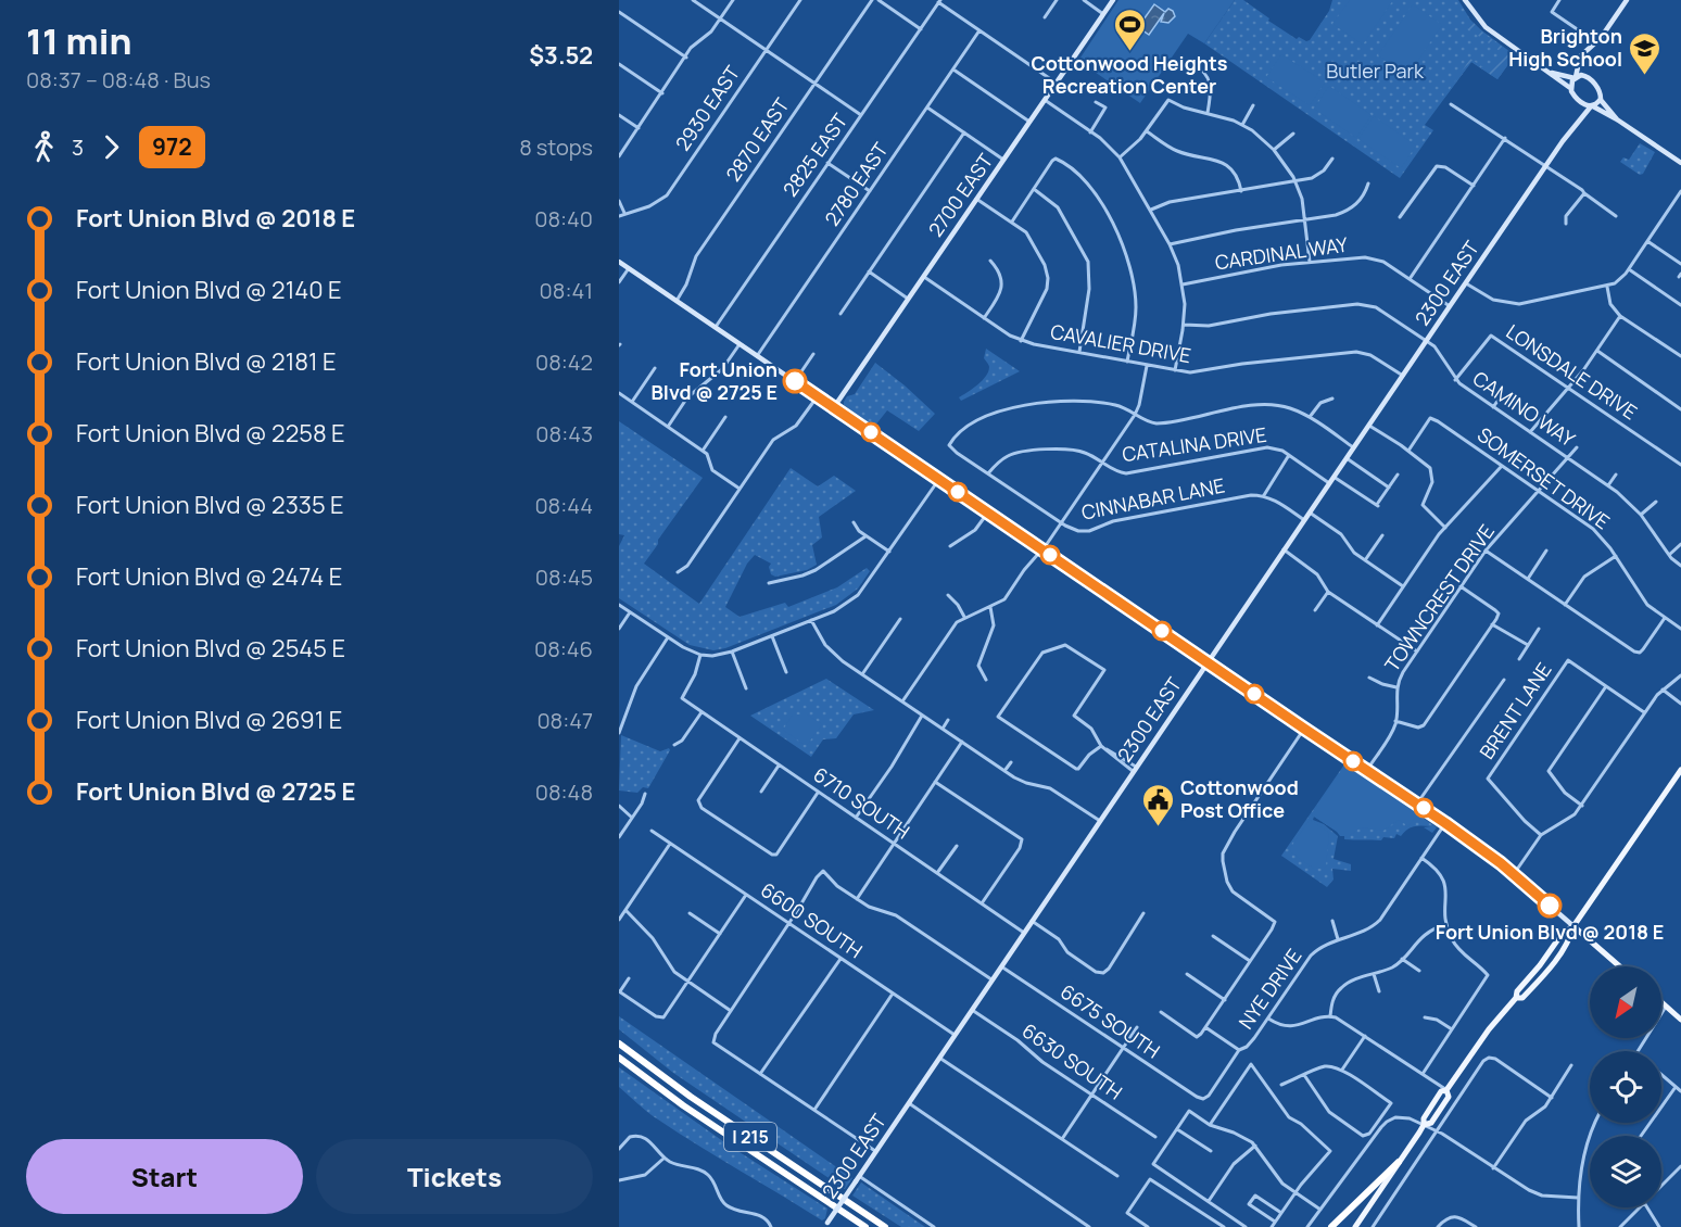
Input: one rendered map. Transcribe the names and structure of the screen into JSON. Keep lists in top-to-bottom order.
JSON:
{
  "streets": {
    "highway": ["I 215"],
    "street": [
      "2930 EAST",
      "2870 EAST",
      "2825 EAST",
      "2780 EAST",
      "2700 EAST",
      "CARDINAL WAY",
      "2300 EAST",
      "CAVALIER DRIVE",
      "LONSDALE DRIVE",
      "CAMINO WAY",
      "CATALINA DRIVE",
      "SOMERSET DRIVE",
      "CINNABAR LANE",
      "TOWNCREST DRIVE",
      "BRENT LANE",
      "6710 SOUTH",
      "6600 SOUTH",
      "NYE DRIVE",
      "6675 SOUTH",
      "6630 SOUTH"
    ]
  },
  "crossings": [
    ["2700 EAST", "CAVALIER DRIVE"],
    ["CARDINAL WAY", "2300 EAST"],
    ["2300 EAST", "CAVALIER DRIVE"],
    ["2300 EAST", "CAMINO WAY"],
    ["2300 EAST", "CATALINA DRIVE"],
    ["2300 EAST", "6710 SOUTH"],
    ["2300 EAST", "6600 SOUTH"],
    ["2300 EAST", "6675 SOUTH"],
    ["2300 EAST", "6630 SOUTH"],
    ["LONSDALE DRIVE", "CAMINO WAY"],
    ["CAMINO WAY", "TOWNCREST DRIVE"],
    ["CATALINA DRIVE", "CINNABAR LANE"],
    ["SOMERSET DRIVE", "TOWNCREST DRIVE"],
    ["NYE DRIVE", "6675 SOUTH"]
  ],
  "parks": ["Butler Park"],
  "places": {
    "sports": ["Cottonwood Heights Recreation Center"],
    "school or university": ["Brighton High School"],
    "other": ["Fort Union Blvd @ 2725 E", "Fort Union Blvd @ 2018 E"],
    "public building": ["Cottonwood Post Office"]
  },
  "lines": ["bus line 972"],
  "north": "bottom left",
  "page": {
    "heading": ["11 min", "08:37 – 08:48 · Bus", "$3.52"],
    "legs": ["3", "972", "8 stops"],
    "list": [
      {
        "name": "Fort Union Blvd @ 2018 E",
        "value": "08:40"
      },
      {
        "name": "Fort Union Blvd @ 2140 E",
        "value": "08:41"
      },
      {
        "name": "Fort Union Blvd @ 2181 E",
        "value": "08:42"
      },
      {
        "name": "Fort Union Blvd @ 2258 E",
        "value": "08:43"
      },
      {
        "name": "Fort Union Blvd @ 2335 E",
        "value": "08:44"
      },
      {
        "name": "Fort Union Blvd @ 2474 E",
        "value": "08:45"
      },
      {
        "name": "Fort Union Blvd @ 2545 E",
        "value": "08:46"
      },
      {
        "name": "Fort Union Blvd @ 2691 E",
        "value": "08:47"
      },
      {
        "name": "Fort Union Blvd @ 2725 E",
        "value": "08:48"
      }
    ],
    "buttons": ["Start", "Tickets"]
  }
}
